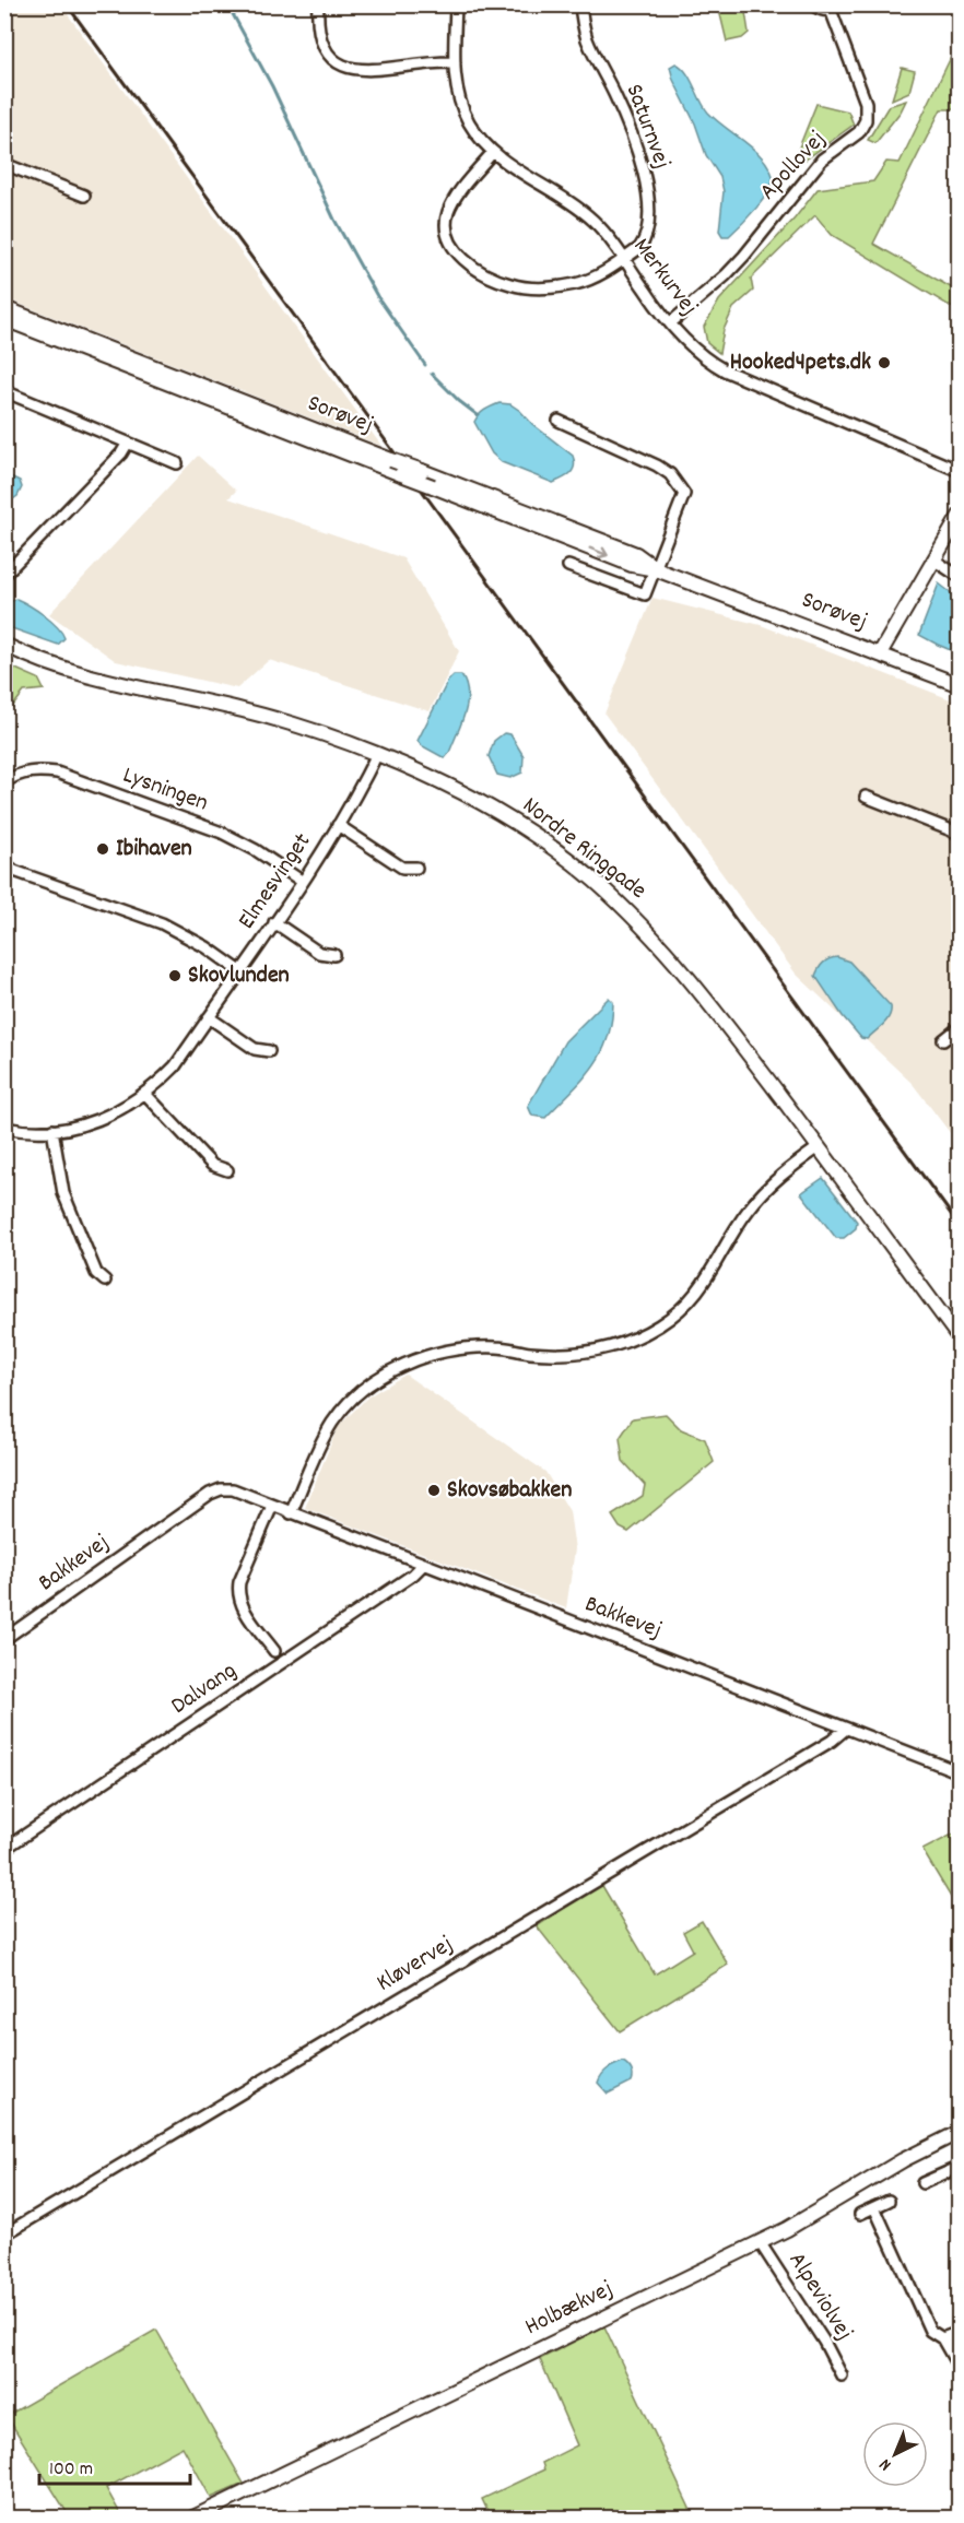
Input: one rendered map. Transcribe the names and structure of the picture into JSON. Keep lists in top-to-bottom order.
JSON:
{
  "streets": {
    "street": [
      "Saturnvej",
      "Apollovej",
      "Merkurvej",
      "Sorøvej",
      "Lysningen",
      "Nordre Ringgade",
      "Elmesvinget",
      "Bakkevej",
      "Dalvang",
      "Kløvervej",
      "Alpeviolvej",
      "Holbækvej"
    ]
  },
  "crossings": [
    ["Saturnvej", "Merkurvej"],
    ["Apollovej", "Merkurvej"],
    ["Lysningen", "Elmesvinget"],
    ["Nordre Ringgade", "Elmesvinget"],
    ["Bakkevej", "Dalvang"],
    ["Bakkevej", "Kløvervej"],
    ["Alpeviolvej", "Holbækvej"]
  ],
  "places": [
    "Hooked4pets.dk",
    "Ibihaven",
    "Skovlunden",
    "Skovsøbakken"
  ],
  "scale_bar": "100 m",
  "north": "bottom left"
}
